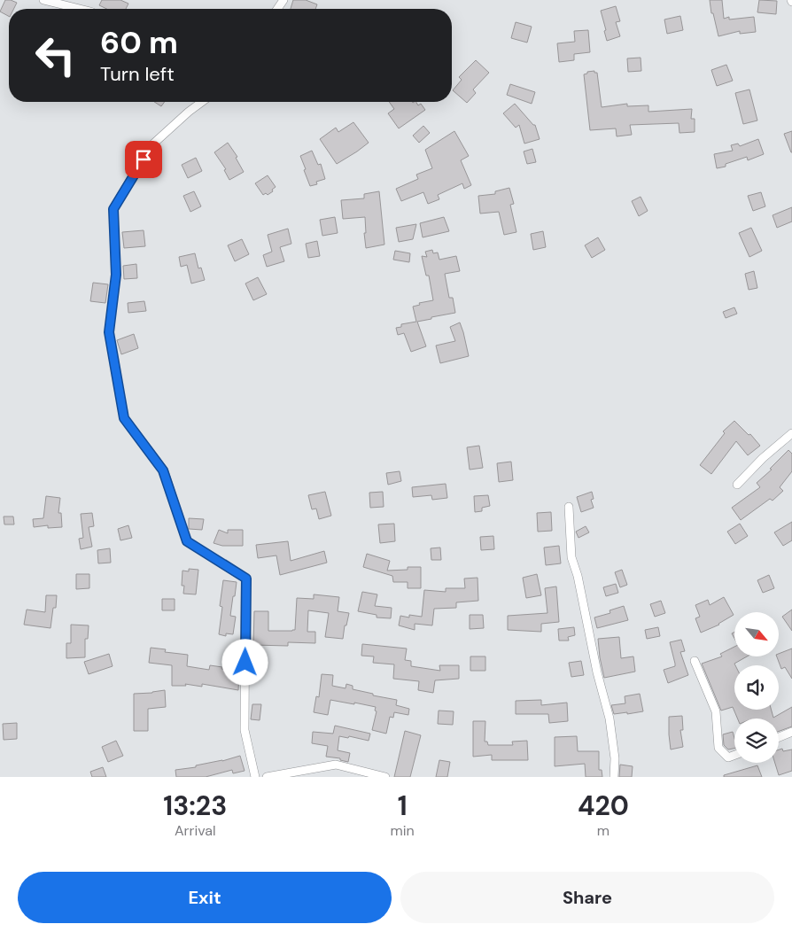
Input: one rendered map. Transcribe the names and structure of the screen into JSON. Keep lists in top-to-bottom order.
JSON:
{
  "north": "bottom right",
  "page": {
    "turn": ["60 m", "Turn left"],
    "eta": [
      "13:23",
      "Arrival",
      "1",
      "min",
      "420",
      "m"
    ],
    "buttons": ["Exit", "Share"]
  }
}
